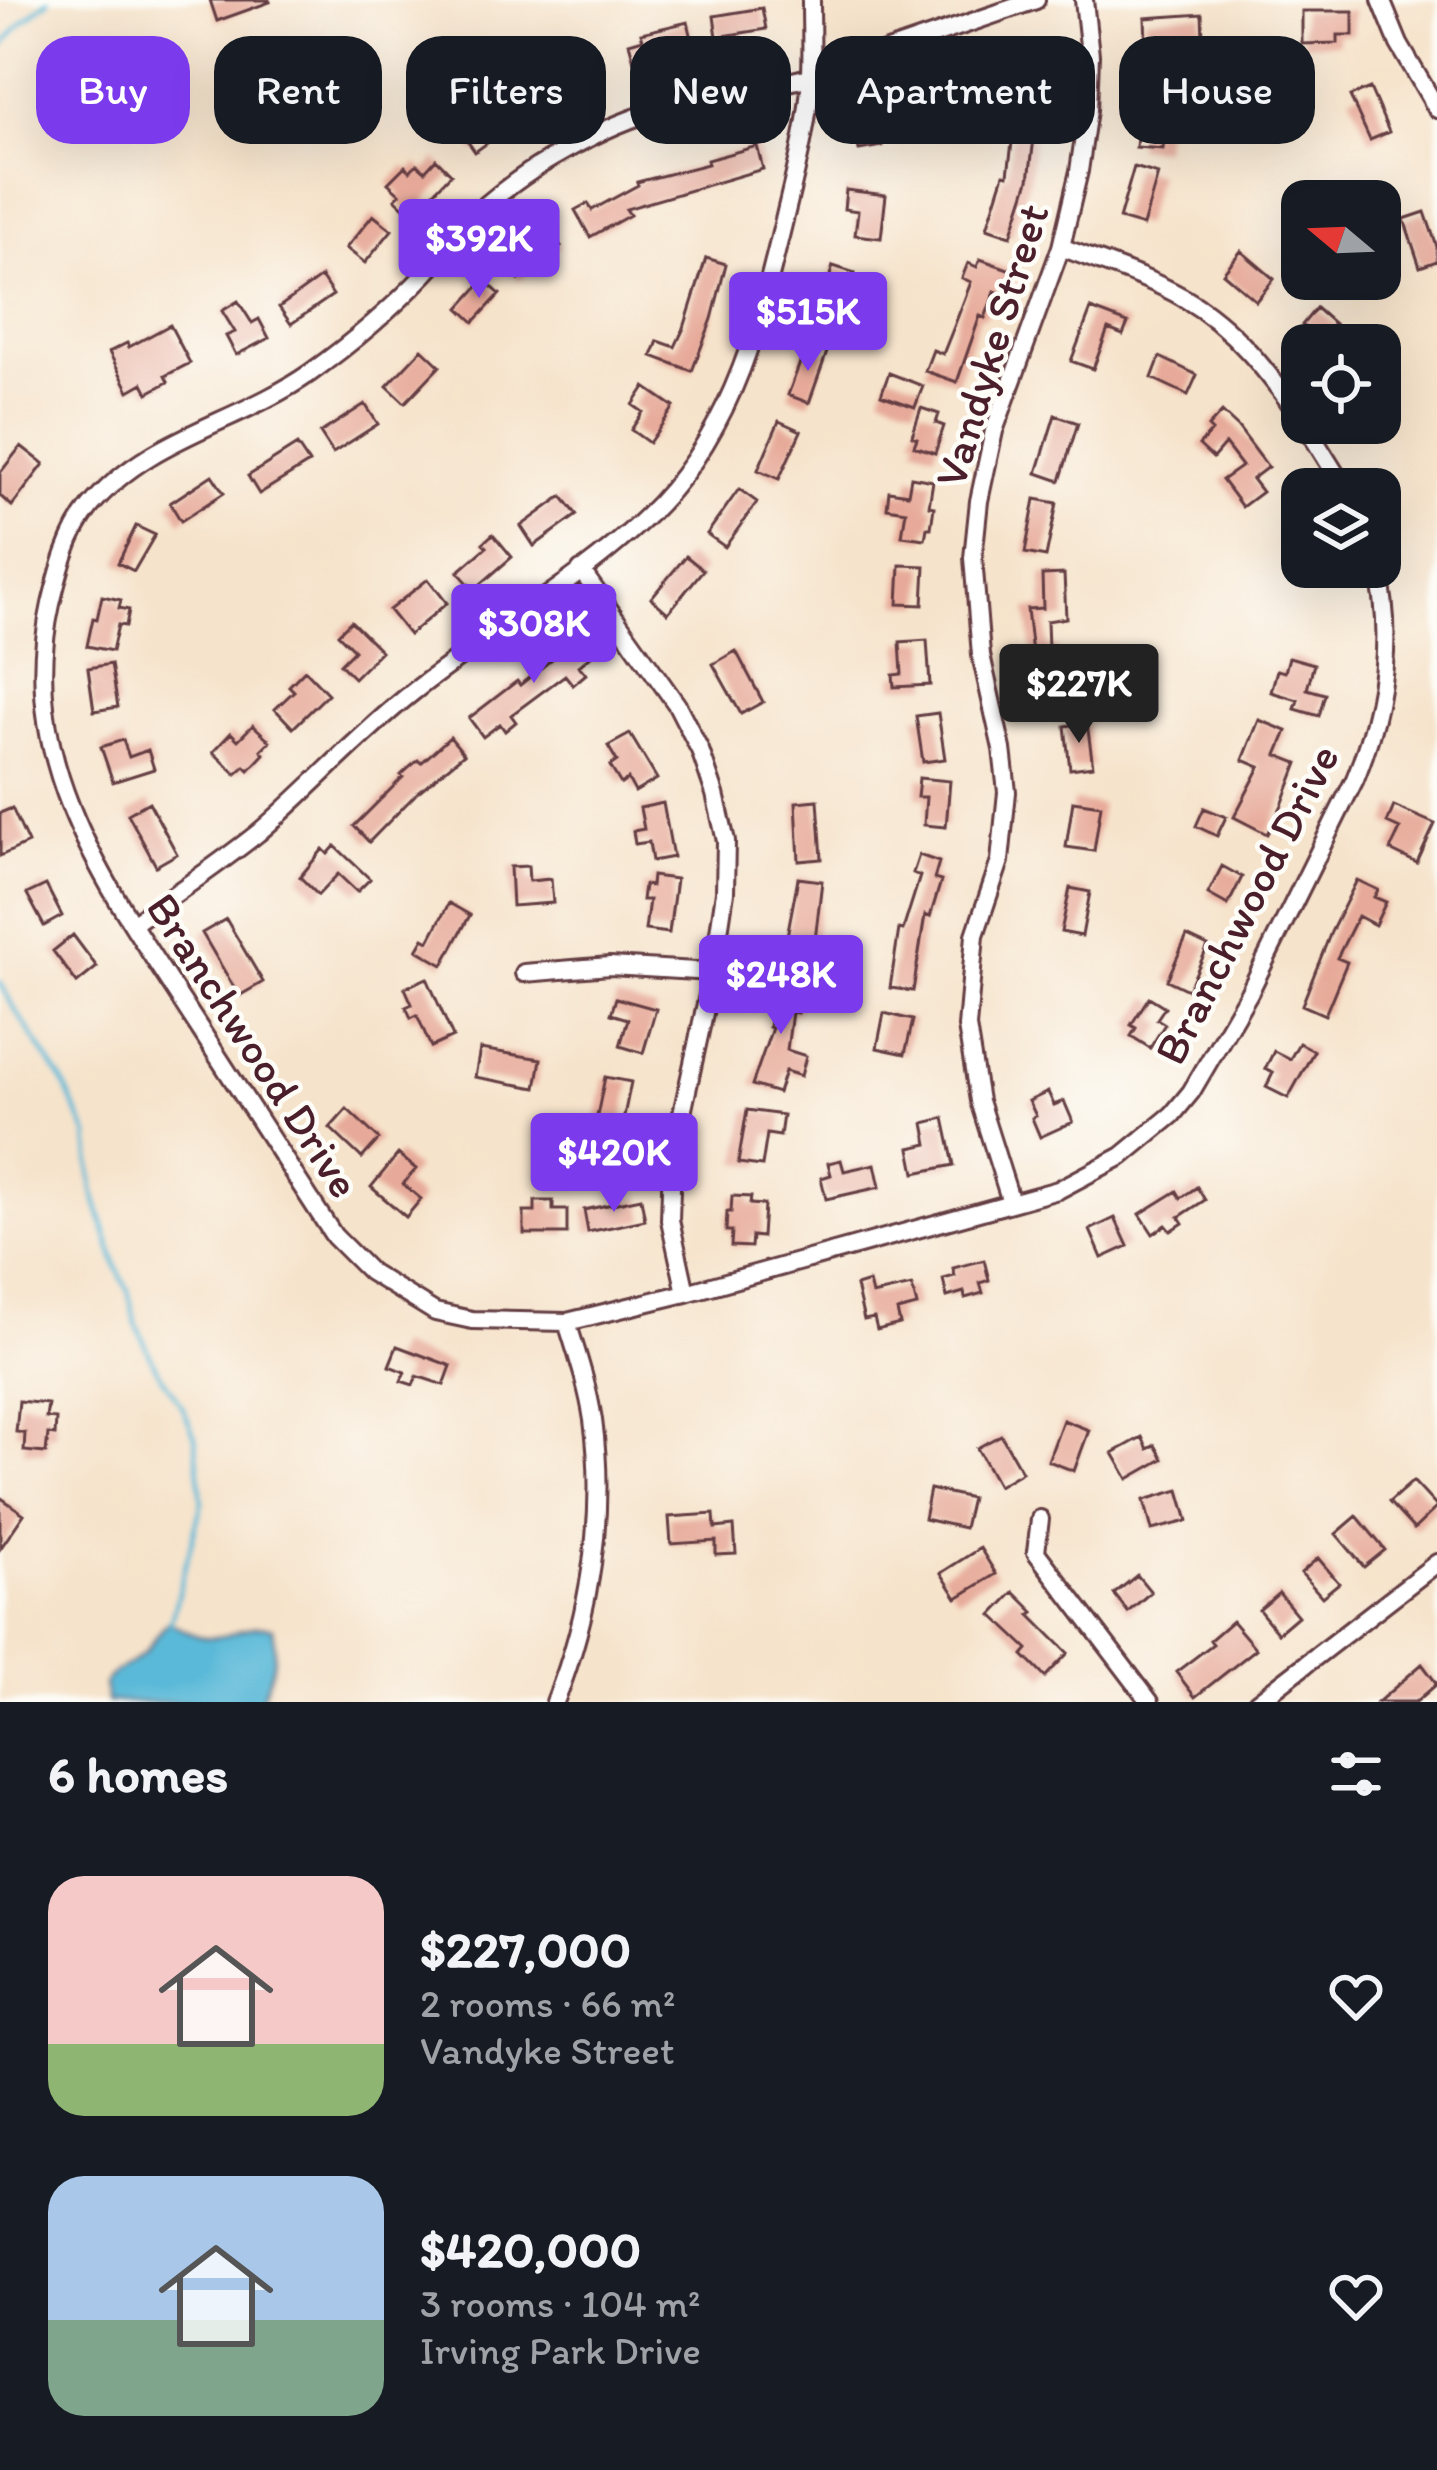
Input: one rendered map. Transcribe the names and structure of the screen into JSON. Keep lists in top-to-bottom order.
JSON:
{
  "streets": {
    "street": ["Vandyke Street", "Branchwood Drive"]
  },
  "crossings": [
    ["Vandyke Street", "Branchwood Drive"]
  ],
  "north": "left",
  "page": {
    "chip": [
      "Buy",
      "Rent",
      "Filters",
      "New",
      "Apartment",
      "House"
    ],
    "price": [
      "$392K",
      "$515K",
      "$308K",
      "$227K",
      "$248K",
      "$420K"
    ],
    "heading": "6 homes",
    "list": [
      {
        "name": "$227,000",
        "note": "2 rooms · 66 m² · Vandyke Street"
      },
      {
        "name": "$420,000",
        "note": "3 rooms · 104 m² · Irving Park Drive"
      }
    ]
  }
}
